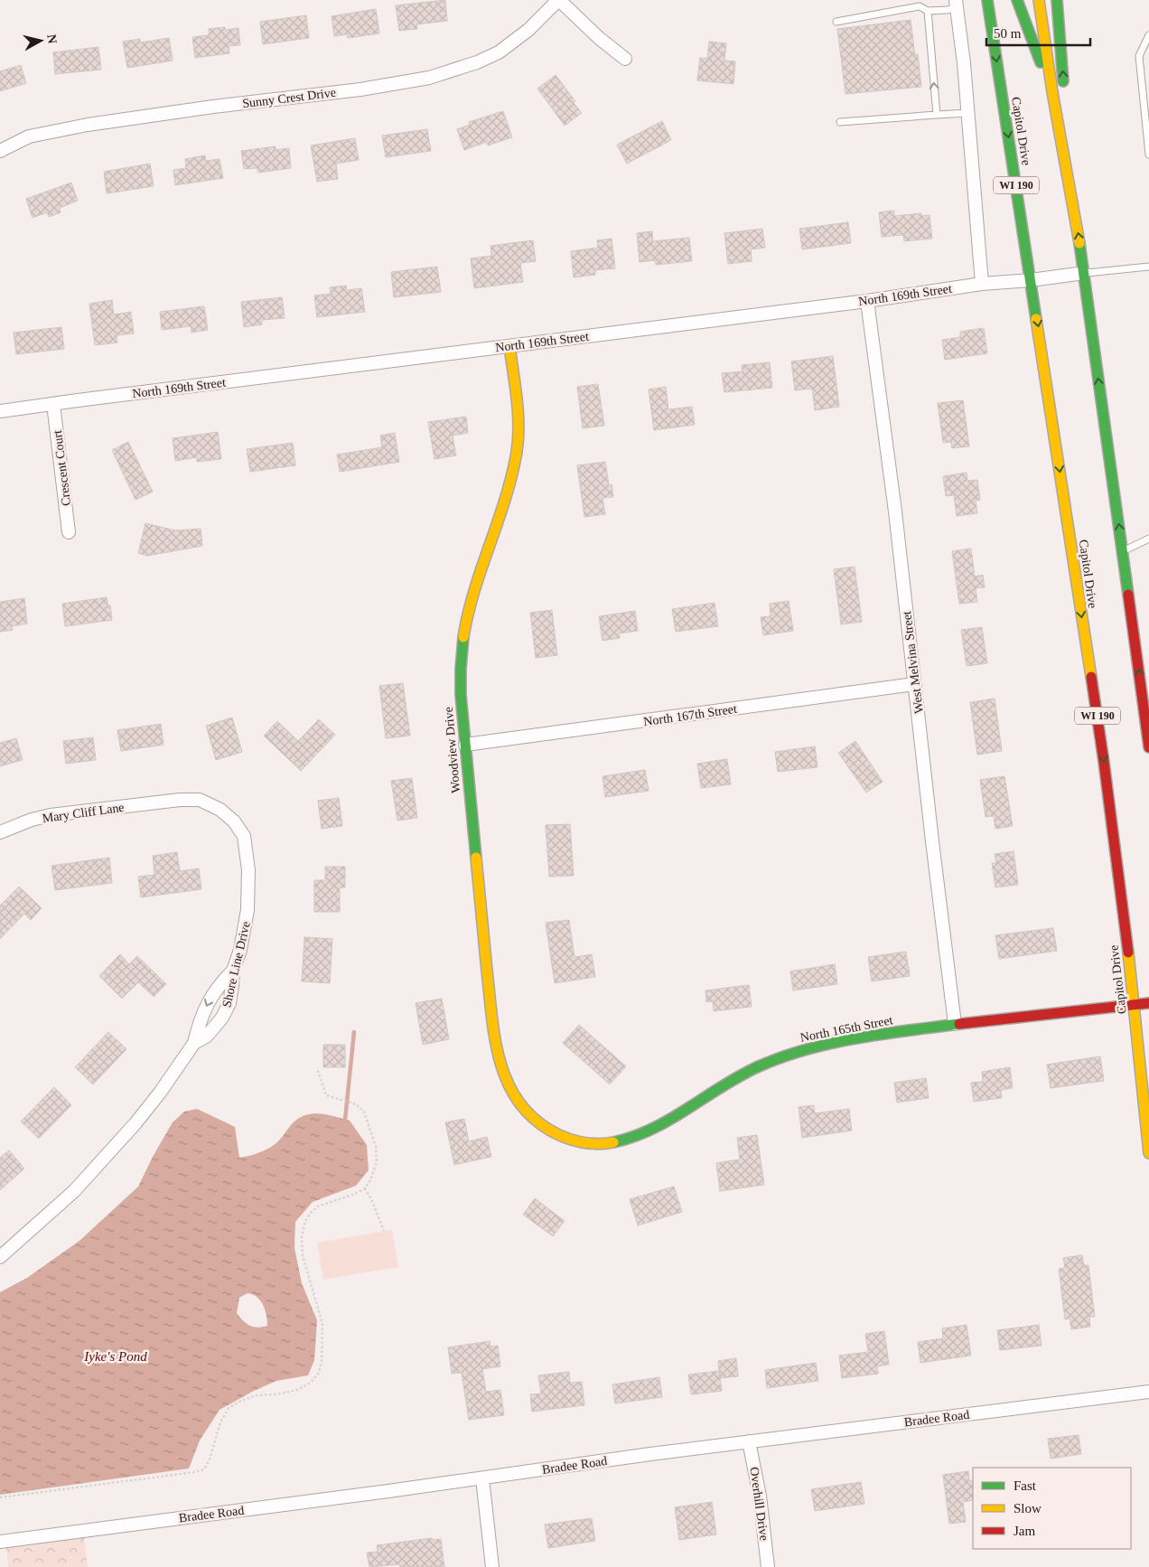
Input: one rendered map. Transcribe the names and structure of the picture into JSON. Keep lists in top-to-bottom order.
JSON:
{
  "streets": {
    "main road": [
      "Capitol Drive",
      "WI 190",
      "Woodview Drive",
      "North 165th Street"
    ],
    "street": [
      "Sunny Crest Drive",
      "North 169th Street",
      "Crescent Court",
      "West Melvina Street",
      "North 167th Street",
      "Mary Cliff Lane",
      "Shore Line Drive",
      "Bradee Road",
      "Overhill Drive"
    ]
  },
  "crossings": [
    ["Capitol Drive", "North 169th Street"],
    ["Capitol Drive", "North 165th Street"],
    ["North 169th Street", "Crescent Court"],
    ["North 169th Street", "West Melvina Street"],
    ["North 169th Street", "Woodview Drive"],
    ["West Melvina Street", "North 167th Street"],
    ["West Melvina Street", "North 165th Street"],
    ["North 167th Street", "Woodview Drive"],
    ["Woodview Drive", "North 165th Street"],
    ["Mary Cliff Lane", "Shore Line Drive"],
    ["Bradee Road", "Overhill Drive"]
  ],
  "water": ["Iyke's Pond"],
  "legend": ["Fast", "Slow", "Jam"],
  "scale_bar": "50 m",
  "north": "right"
}
